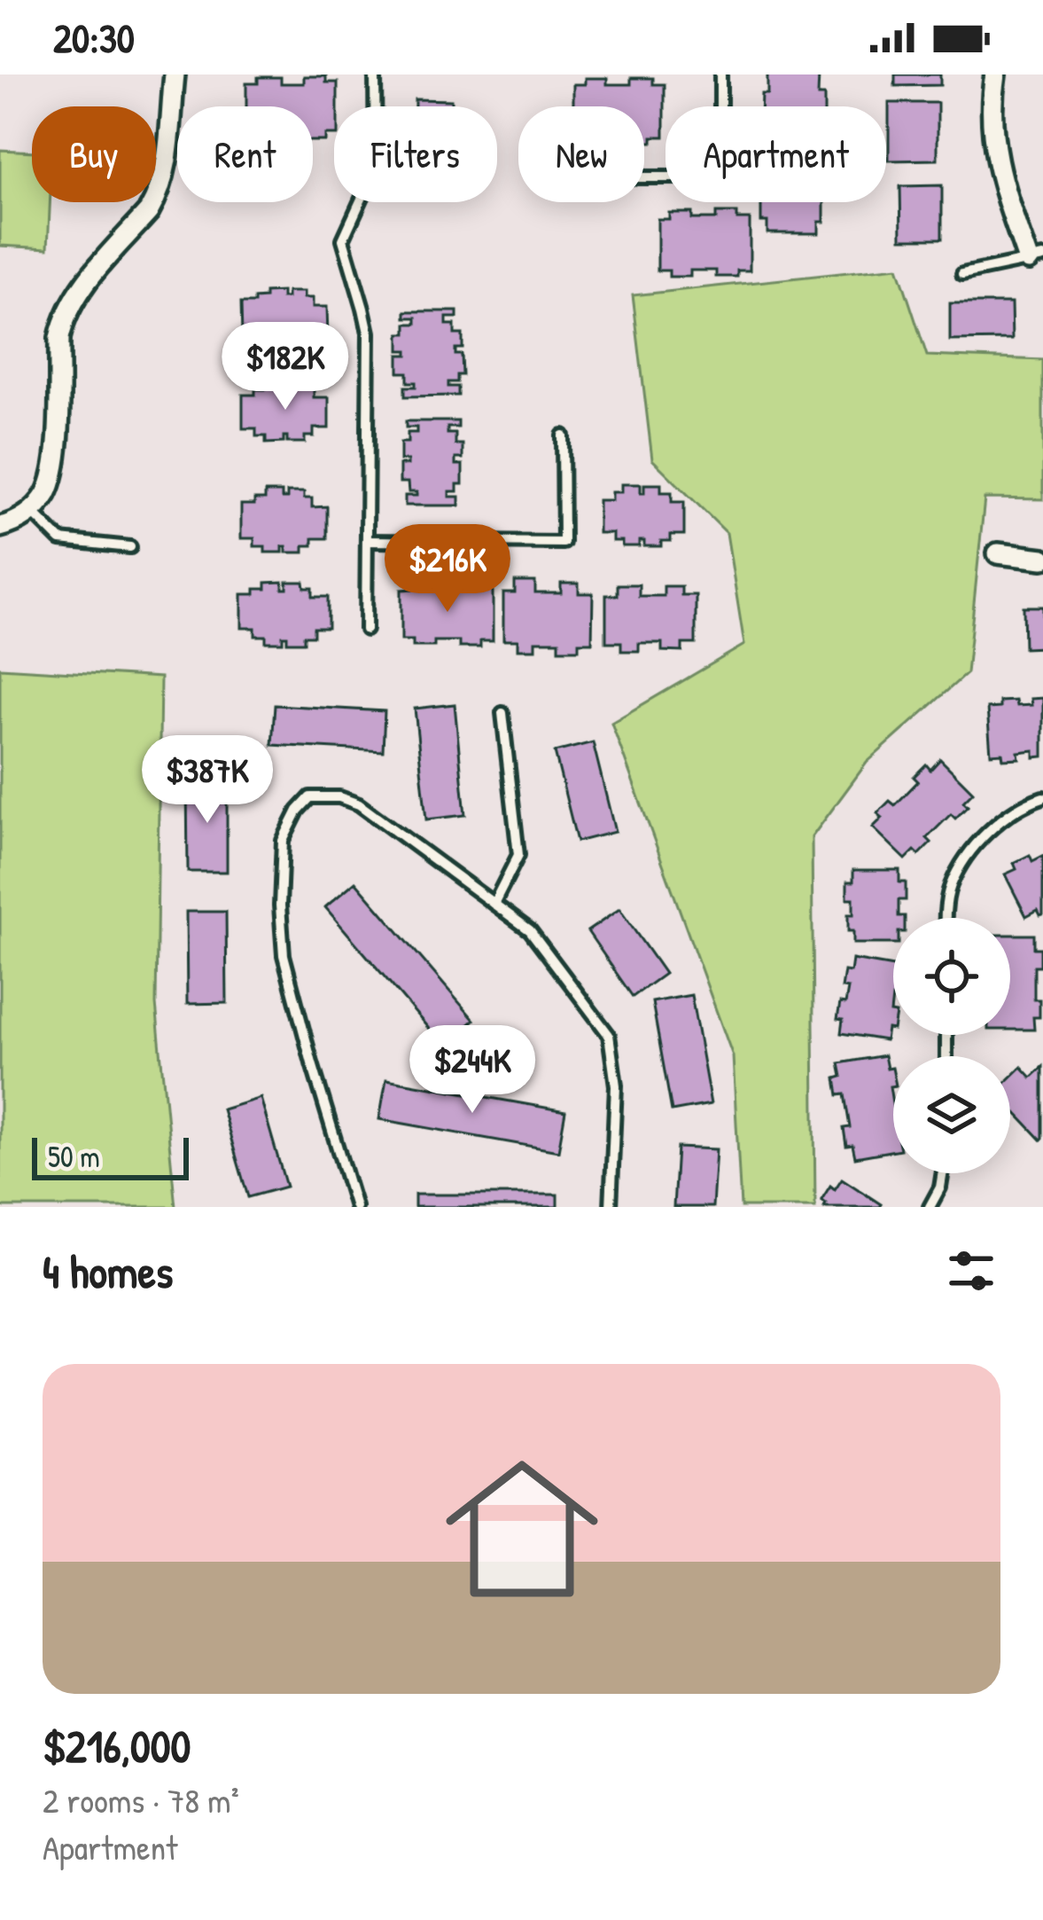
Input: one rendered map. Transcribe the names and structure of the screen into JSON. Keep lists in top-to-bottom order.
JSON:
{
  "scale_bar": "50 m",
  "page": {
    "status": "20:30",
    "chip": [
      "Buy",
      "Rent",
      "Filters",
      "New",
      "Apartment"
    ],
    "price": [
      "$182K",
      "$216K",
      "$387K",
      "$244K"
    ],
    "scale": "50 m",
    "heading": "4 homes",
    "list": [
      {
        "name": "$216,000",
        "note": "2 rooms · 78 m² · Apartment"
      }
    ]
  }
}
